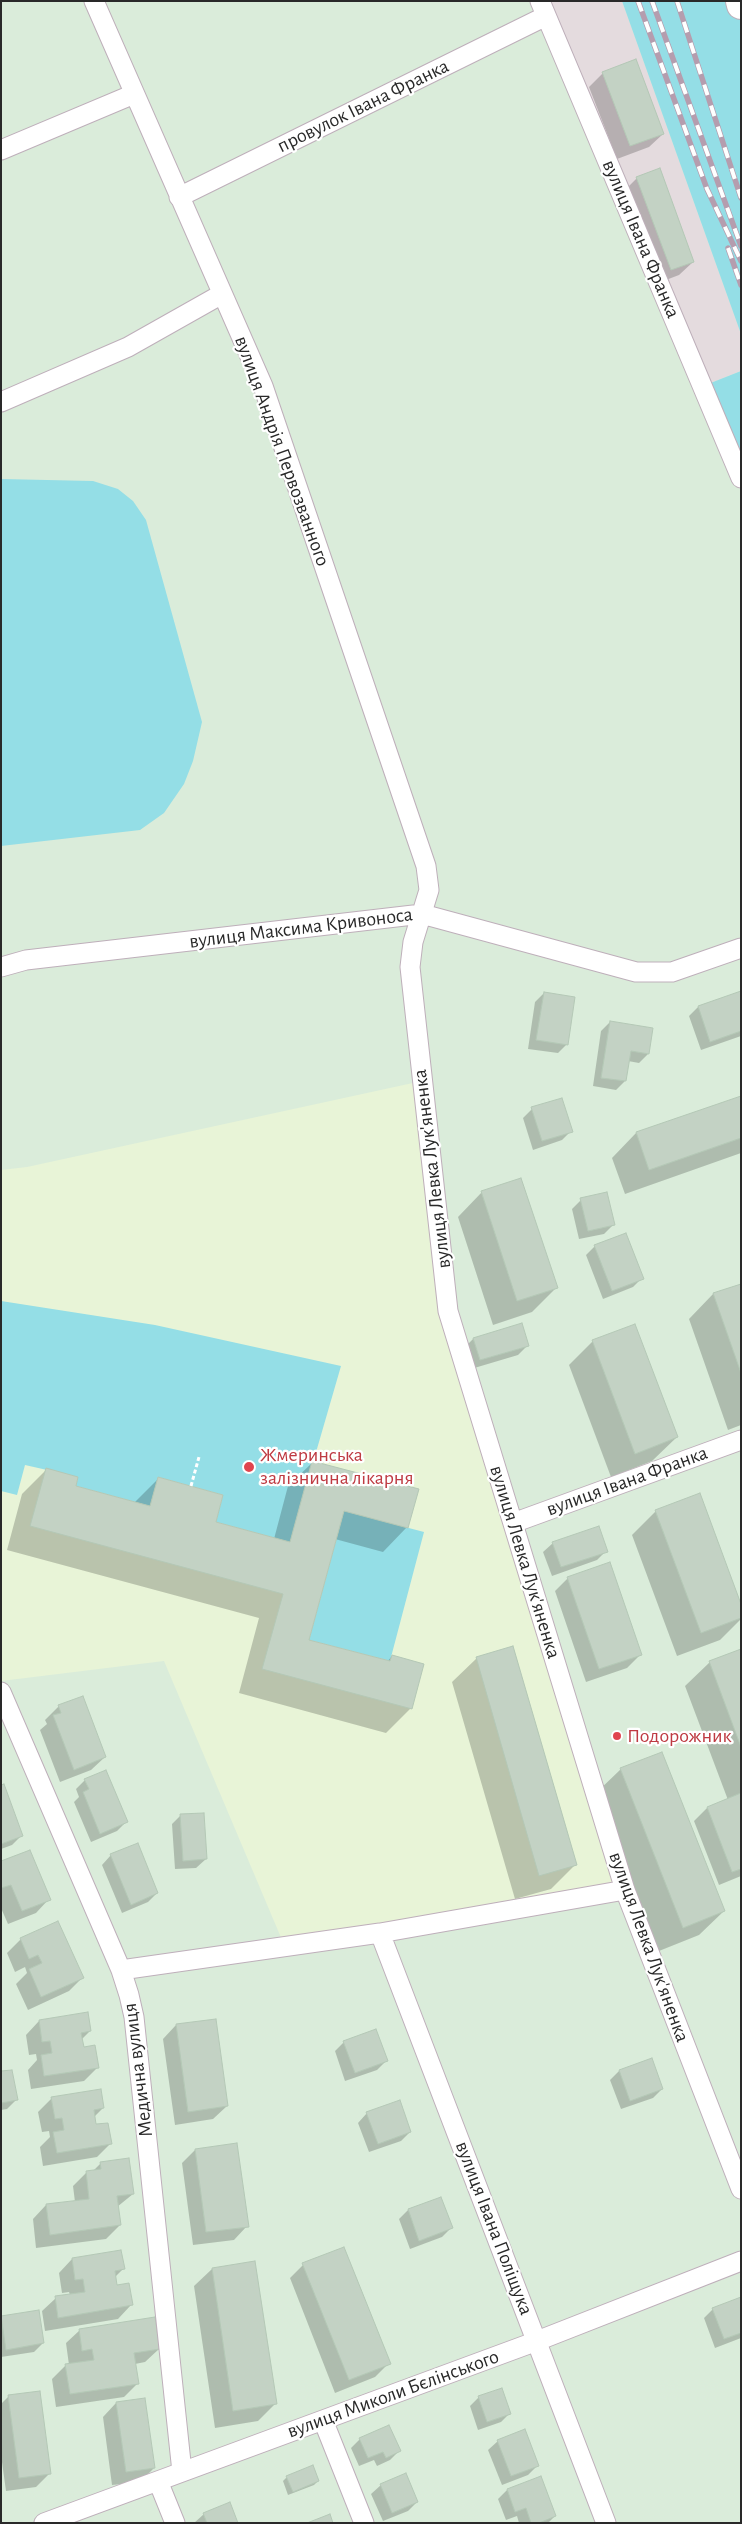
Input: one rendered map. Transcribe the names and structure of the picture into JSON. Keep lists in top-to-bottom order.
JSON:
{
  "streets": {
    "street": [
      "провулок Івана Франка",
      "вулиця Івана Франка",
      "вулиця Андрія Первозванного",
      "вулиця Максима Кривоноса",
      "вулиця Левка Лук'яненка",
      "Медична вулиця",
      "вулиця Івана Поліщука",
      "вулиця Миколи Бєлінського"
    ]
  },
  "crossings": [
    ["провулок Івана Франка", "вулиця Івана Франка"],
    ["провулок Івана Франка", "вулиця Андрія Первозванного"],
    ["вулиця Івана Франка", "вулиця Левка Лук'яненка"],
    ["вулиця Андрія Первозванного", "вулиця Максима Кривоноса"],
    ["вулиця Андрія Первозванного", "вулиця Левка Лук'яненка"],
    ["вулиця Максима Кривоноса", "вулиця Левка Лук'яненка"],
    ["Медична вулиця", "вулиця Миколи Бєлінського"],
    ["вулиця Івана Поліщука", "вулиця Миколи Бєлінського"]
  ],
  "places": ["Жмеринська залізнична лікарня", "Подорожник"]
}
